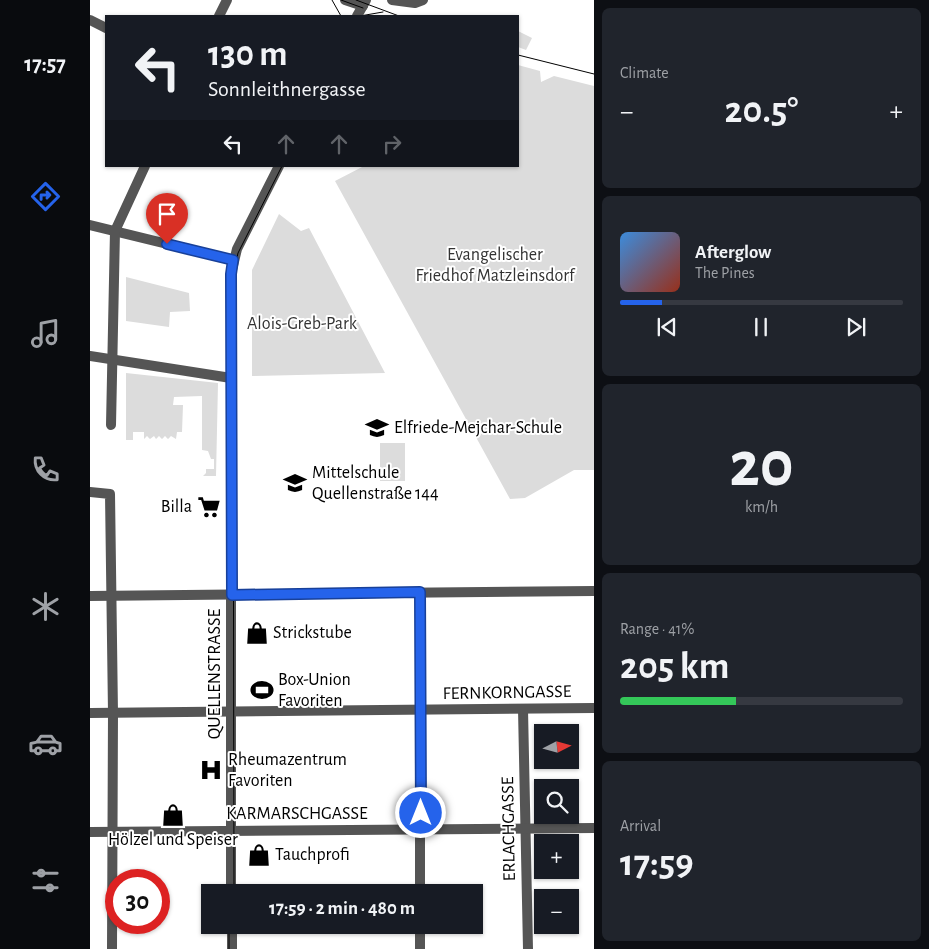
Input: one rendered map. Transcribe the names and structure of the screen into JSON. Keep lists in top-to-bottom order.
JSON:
{
  "streets": {
    "street": [
      "QUELLENSTRASSE",
      "FERNKORNGASSE",
      "KARMARSCHGASSE",
      "ERLACHGASSE"
    ]
  },
  "crossings": [
    ["QUELLENSTRASSE", "FERNKORNGASSE"],
    ["QUELLENSTRASSE", "KARMARSCHGASSE"],
    ["FERNKORNGASSE", "ERLACHGASSE"],
    ["KARMARSCHGASSE", "ERLACHGASSE"]
  ],
  "parks": ["Evangelischer Friedhof Matzleinsdorf", "Alois-Greb-Park"],
  "places": {
    "school or university": ["Elfriede-Mejchar-Schule", "Mittelschule Quellenstraße 144"],
    "supermarket": ["Billa"],
    "shop": ["Strickstube", "Hölzel und Speiser", "Tauchprofi"],
    "sports": ["Box-Union Favoriten"],
    "hospital": ["Rheumazentrum Favoriten"]
  },
  "north": "right",
  "page": {
    "tabs": "17:57",
    "tile": [
      "Climate",
      ["20", "km/h"],
      ["Range · 41%", "205 km"],
      ["Arrival", "17:59"]
    ],
    "turn": ["130 m", "Sonnleithnergasse"],
    "heat": ["−", "20.5°", "+"],
    "song": ["Afterglow", "The Pines"],
    "map_buttons": ["+", "−"],
    "limit": "30",
    "trip": "17:59 · 2 min · 480 m"
  }
}
